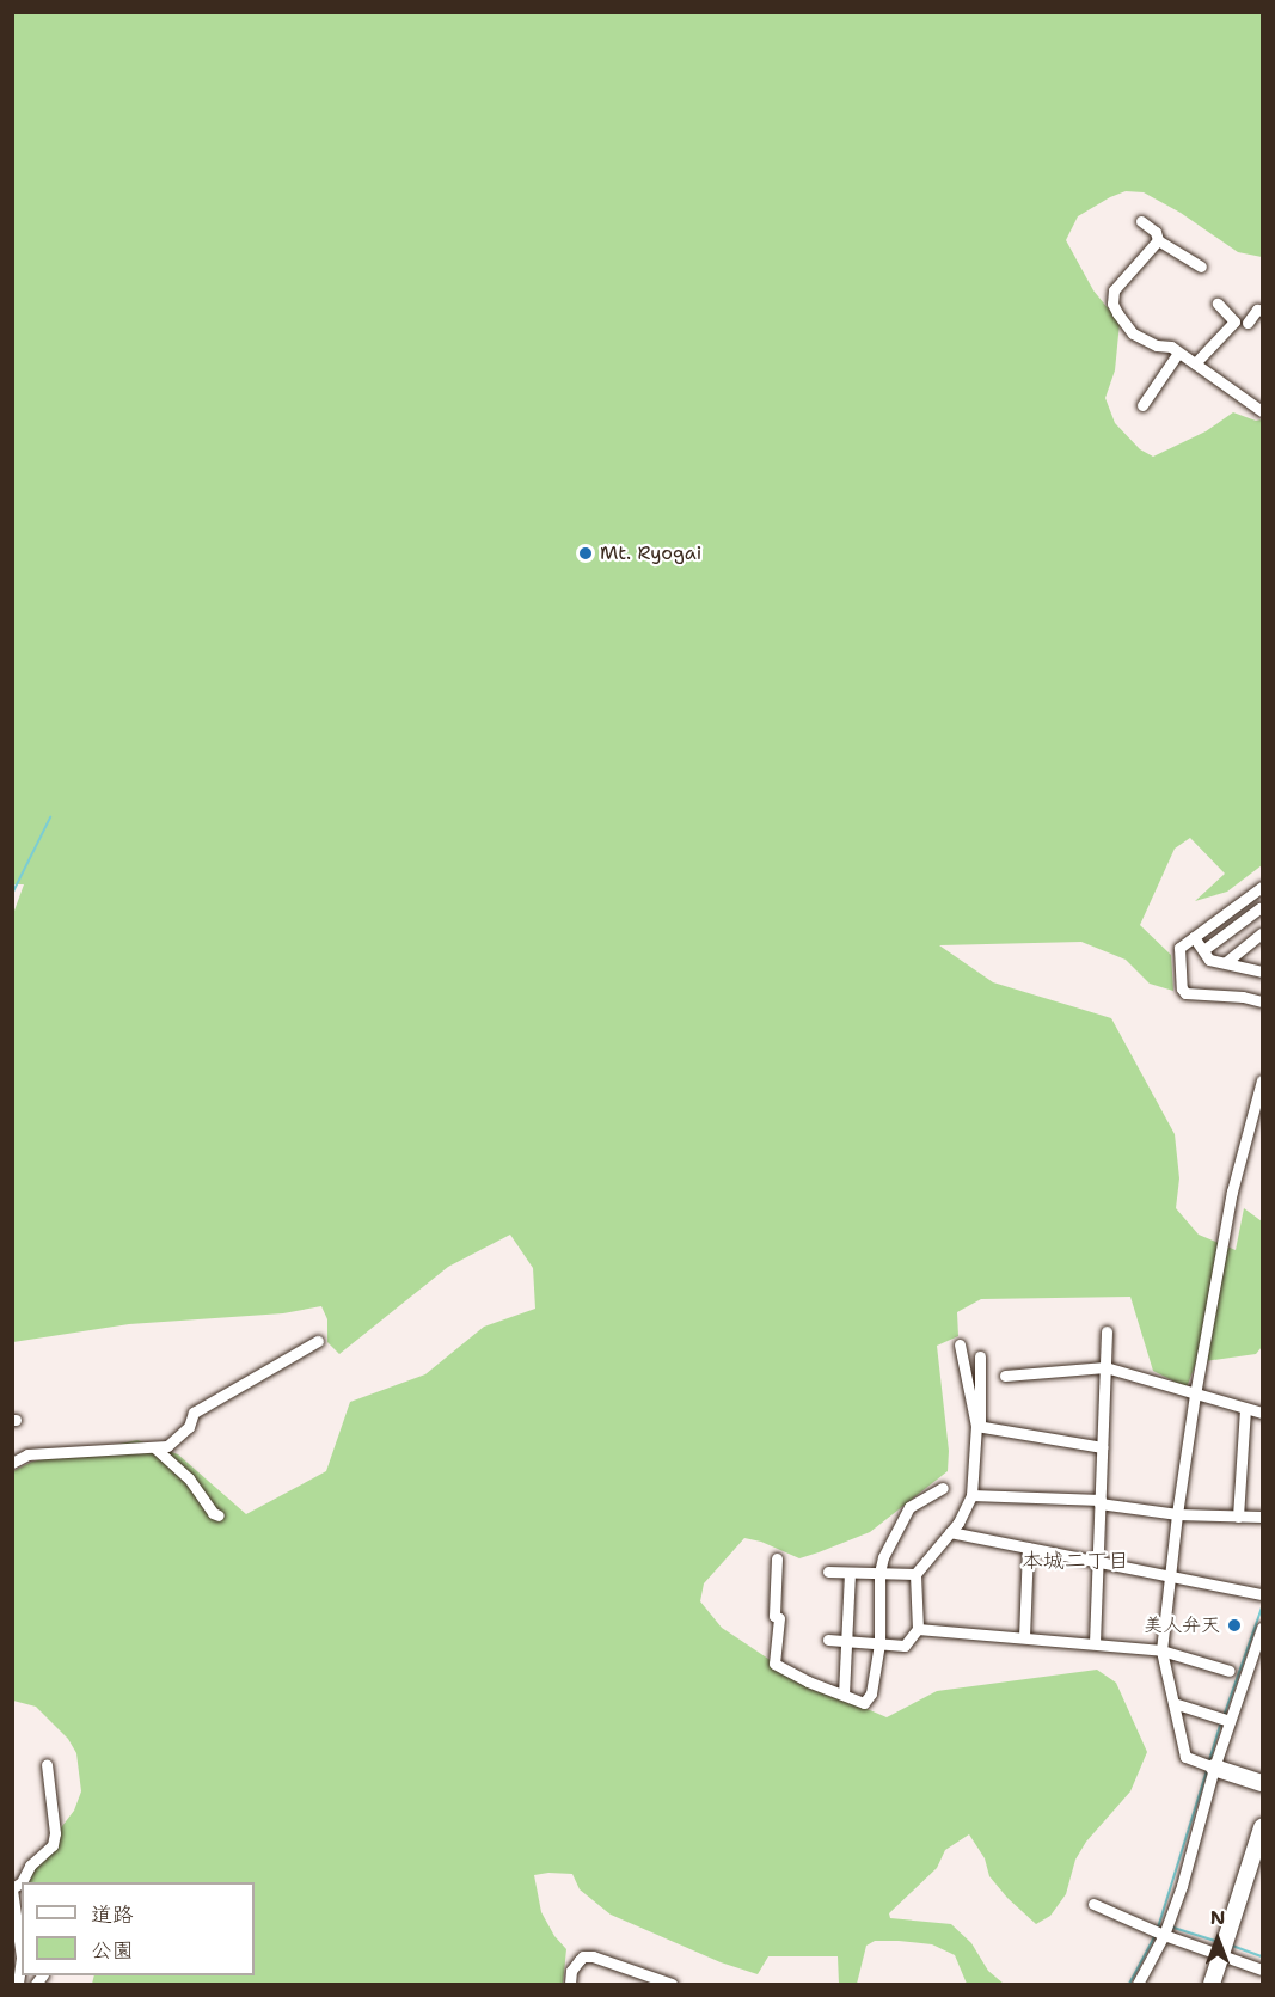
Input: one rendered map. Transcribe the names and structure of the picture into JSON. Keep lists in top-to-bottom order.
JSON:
{
  "districts": ["本城二丁目"],
  "places": ["Mt. Ryogai", "美人弁天"],
  "legend": ["道路", "公園"],
  "north": "top"
}
